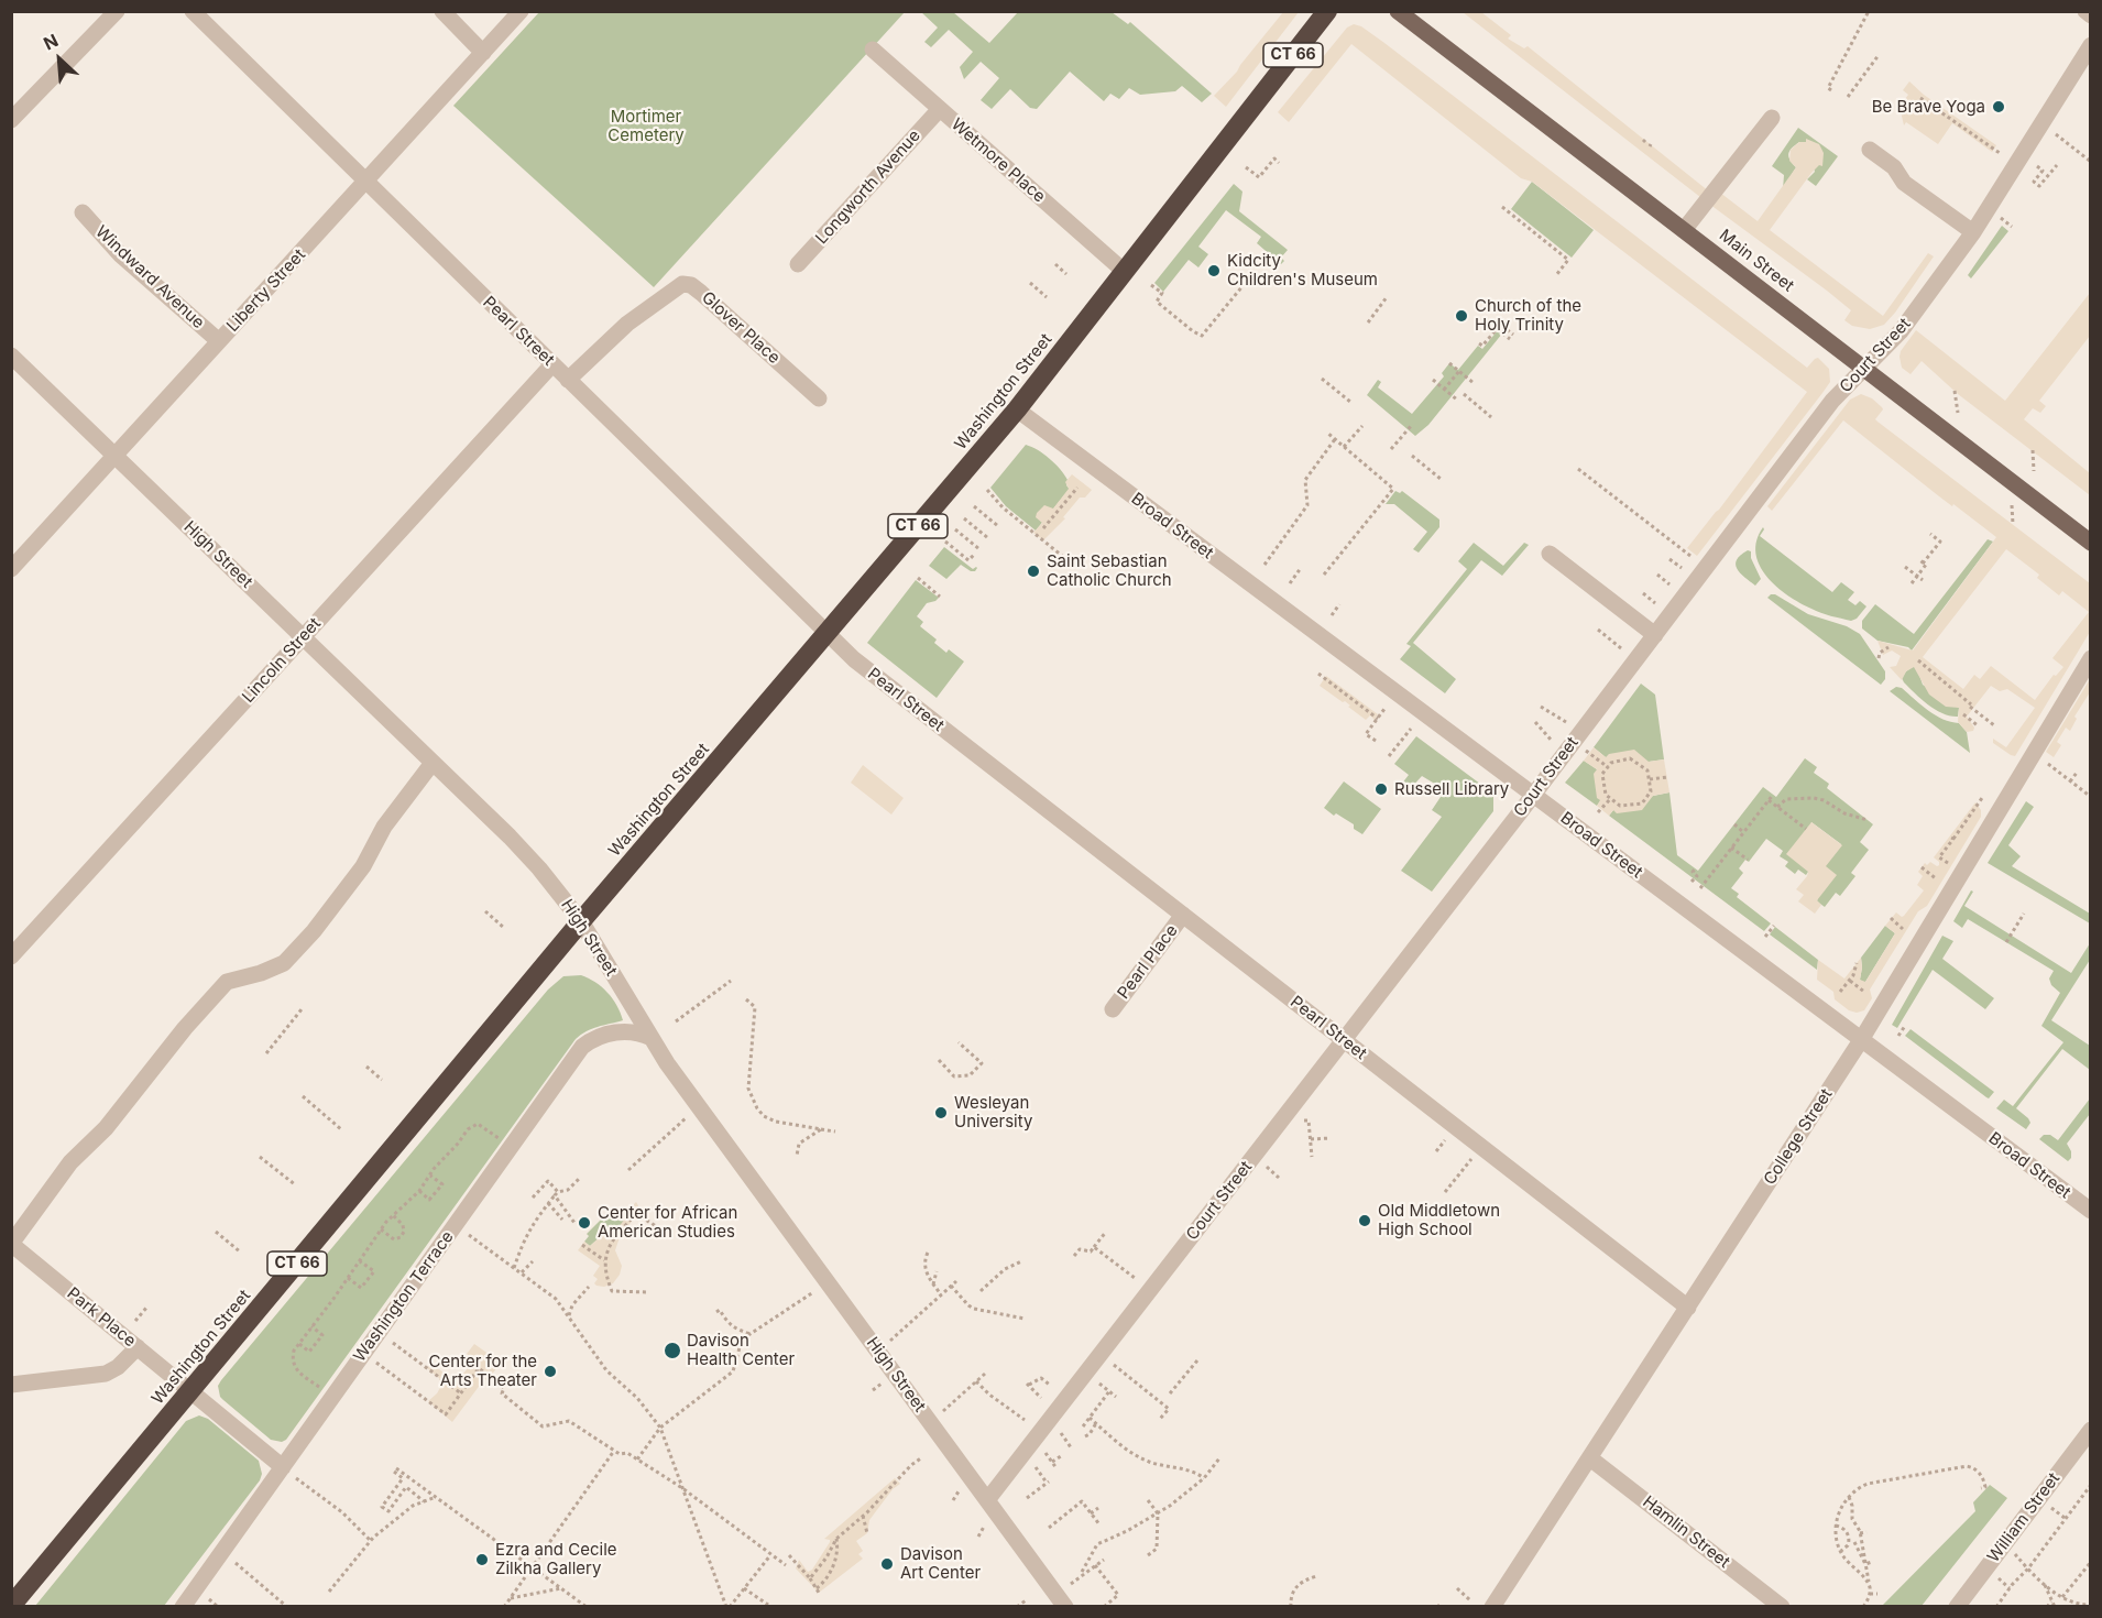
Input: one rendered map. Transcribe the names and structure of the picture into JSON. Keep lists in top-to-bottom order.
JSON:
{
  "streets": {
    "highway": ["CT 66", "Washington Street"],
    "main road": ["Main Street"],
    "street": [
      "Wetmore Place",
      "Longworth Avenue",
      "Windward Avenue",
      "Liberty Street",
      "Glover Place",
      "Pearl Street",
      "Court Street",
      "Broad Street",
      "High Street",
      "Lincoln Street",
      "Pearl Place",
      "College Street",
      "Washington Terrace",
      "Park Place",
      "William Street",
      "Hamlin Street"
    ]
  },
  "crossings": [
    ["Wetmore Place", "Longworth Avenue"],
    ["Wetmore Place", "Washington Street"],
    ["Main Street", "Court Street"],
    ["Windward Avenue", "Liberty Street"],
    ["Liberty Street", "Pearl Street"],
    ["Liberty Street", "High Street"],
    ["Glover Place", "Pearl Street"],
    ["Pearl Street", "Court Street"],
    ["Pearl Street", "Washington Street"],
    ["Pearl Street", "Lincoln Street"],
    ["Pearl Street", "Pearl Place"],
    ["Pearl Street", "College Street"],
    ["Court Street", "Broad Street"],
    ["Court Street", "High Street"],
    ["Washington Street", "Broad Street"],
    ["Washington Street", "High Street"],
    ["Washington Street", "Park Place"],
    ["Broad Street", "College Street"],
    ["High Street", "Lincoln Street"],
    ["High Street", "Washington Terrace"],
    ["College Street", "Hamlin Street"],
    ["Washington Terrace", "Park Place"]
  ],
  "parks": ["Mortimer Cemetery"],
  "places": [
    "Be Brave Yoga",
    "Kidcity Children's Museum",
    "Church of the Holy Trinity",
    "Saint Sebastian Catholic Church",
    "Russell Library",
    "Wesleyan University",
    "Old Middletown High School",
    "Center for African American Studies",
    "Davison Health Center",
    "Center for the Arts Theater",
    "Ezra and Cecile Zilkha Gallery",
    "Davison Art Center"
  ],
  "north": "top left"
}
